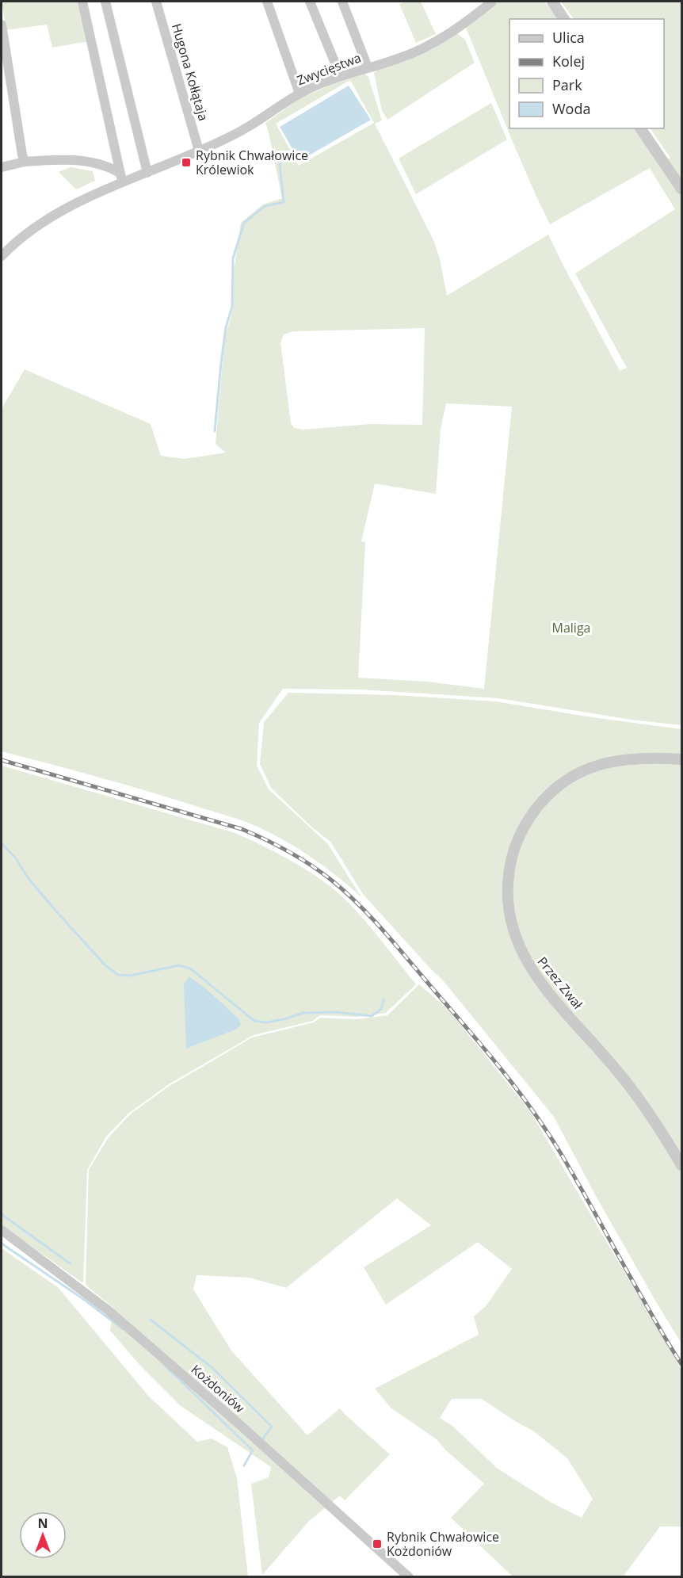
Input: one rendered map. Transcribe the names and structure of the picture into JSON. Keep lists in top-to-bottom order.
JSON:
{
  "streets": {
    "street": [
      "Zwycięstwa",
      "Hugona Kołłątaja",
      "Przez Zwał",
      "Kożdoniów"
    ]
  },
  "crossings": [
    ["Zwycięstwa", "Hugona Kołłątaja"]
  ],
  "parks": ["Maliga"],
  "places": {
    "transit": ["Rybnik Chwałowice Królewiok", "Rybnik Chwałowice Kożdoniów"]
  },
  "legend": [
    "Ulica",
    "Kolej",
    "Park",
    "Woda"
  ],
  "north": "top"
}
